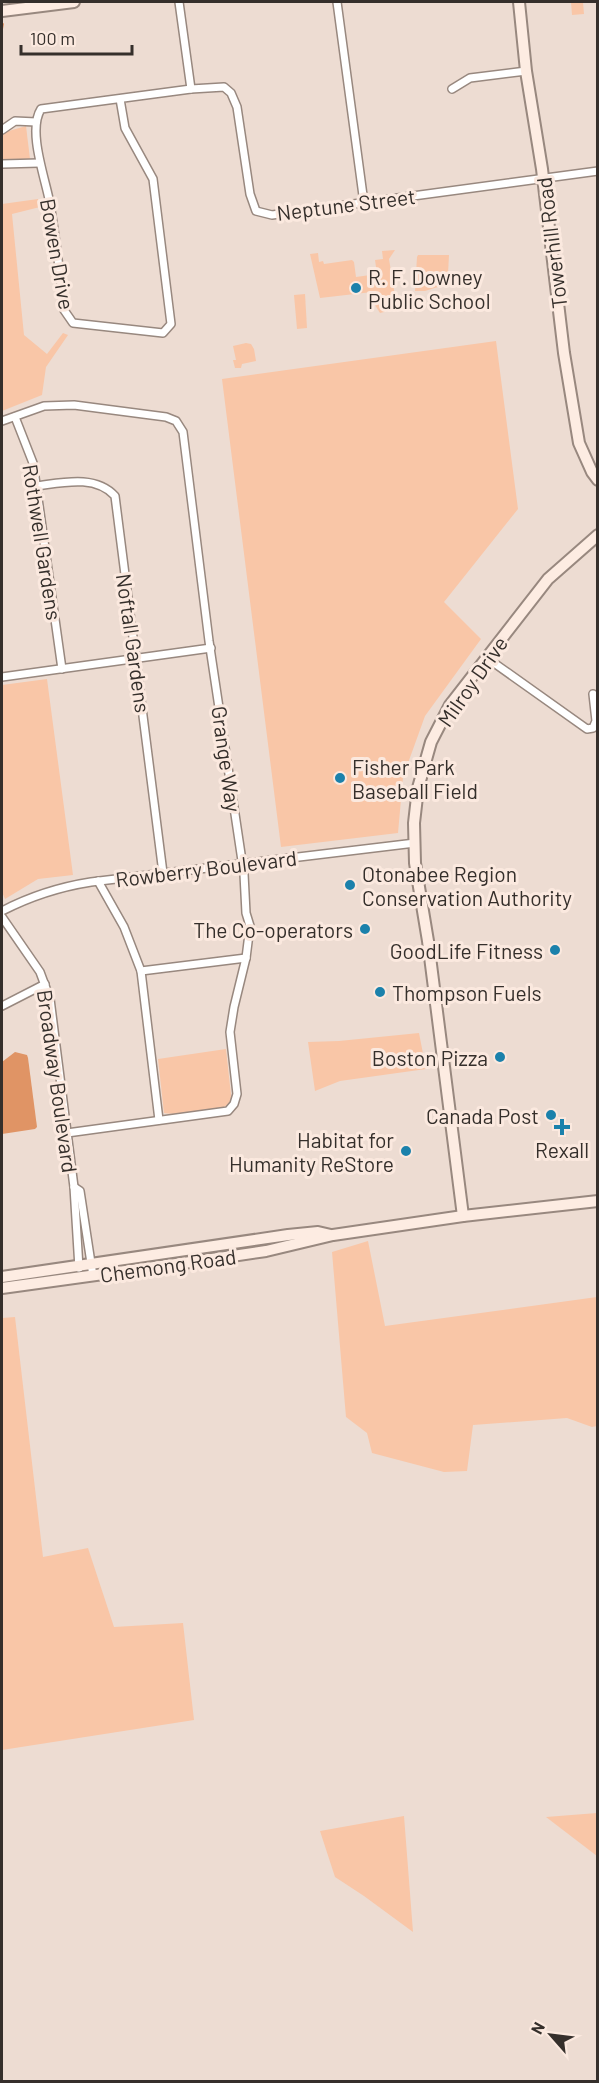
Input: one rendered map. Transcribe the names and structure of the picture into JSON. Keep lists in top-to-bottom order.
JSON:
{
  "streets": {
    "street": [
      "Neptune Street",
      "Towerhill Road",
      "Bowen Drive",
      "Rothwell Gardens",
      "Noftall Gardens",
      "Milroy Drive",
      "Grange Way",
      "Rowberry Boulevard",
      "Broadway Boulevard",
      "Chemong Road"
    ]
  },
  "crossings": [
    ["Neptune Street", "Towerhill Road"],
    ["Rothwell Gardens", "Noftall Gardens"],
    ["Rothwell Gardens", "Grange Way"],
    ["Noftall Gardens", "Rowberry Boulevard"],
    ["Milroy Drive", "Rowberry Boulevard"],
    ["Milroy Drive", "Chemong Road"],
    ["Grange Way", "Rowberry Boulevard"],
    ["Grange Way", "Broadway Boulevard"],
    ["Broadway Boulevard", "Chemong Road"]
  ],
  "places": {
    "other": [
      "R. F. Downey Public School",
      "Fisher Park Baseball Field",
      "Otonabee Region Conservation Authority",
      "The Co-operators",
      "GoodLife Fitness",
      "Thompson Fuels",
      "Boston Pizza",
      "Canada Post",
      "Habitat for Humanity ReStore"
    ],
    "health": ["Rexall"]
  },
  "scale_bar": "100 m",
  "north": "top left"
}
